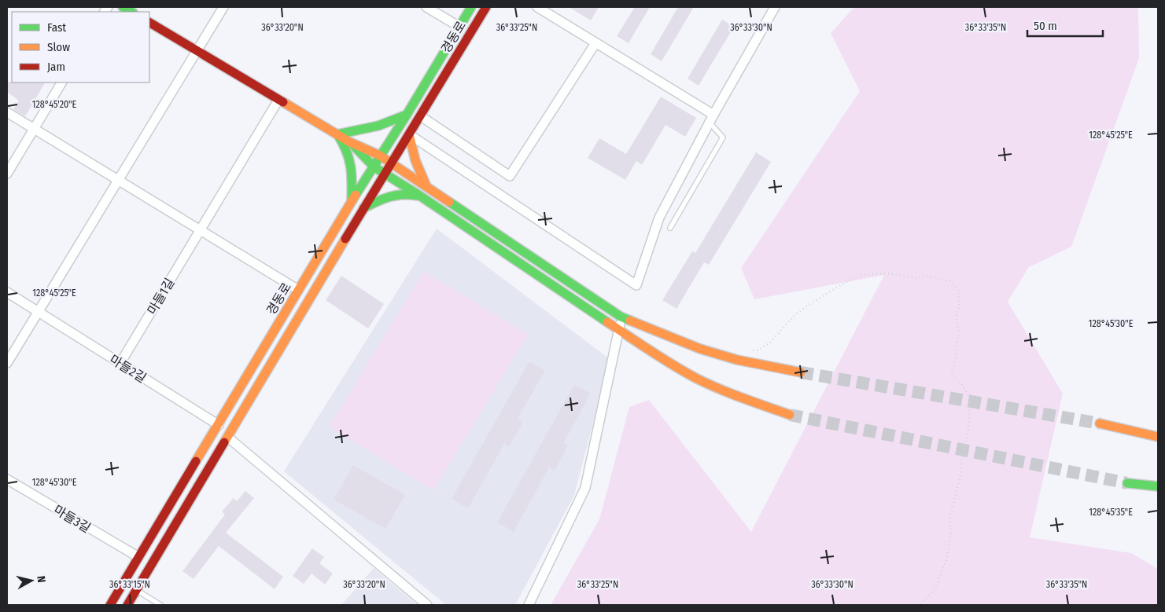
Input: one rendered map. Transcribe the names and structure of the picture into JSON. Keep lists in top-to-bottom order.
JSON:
{
  "streets": {
    "street": [
      "경동로",
      "마들1길",
      "마들2길",
      "마들3길"
    ]
  },
  "crossings": [
    ["경동로", "마들2길"],
    ["경동로", "마들3길"],
    ["마들1길", "마들2길"]
  ],
  "legend": ["Fast", "Slow", "Jam"],
  "scale_bar": "50 m",
  "north": "right",
  "coordinates": [
    "36°33'20\"N",
    "36°33'25\"N",
    "36°33'30\"N",
    "36°33'35\"N",
    "128°45'20\"E",
    "128°45'25\"E",
    "128°45'30\"E",
    "128°45'35\"E",
    "36°33'15\"N"
  ]
}
